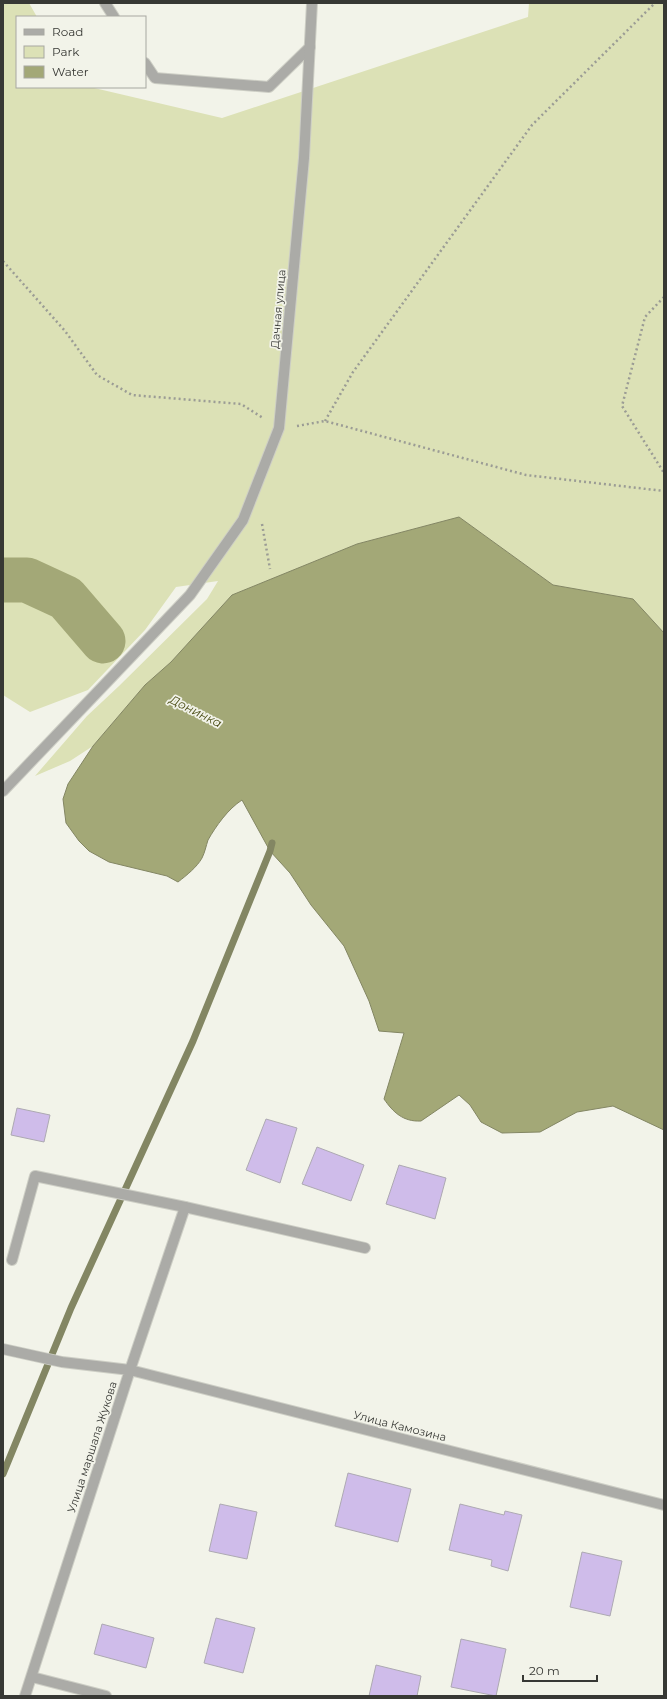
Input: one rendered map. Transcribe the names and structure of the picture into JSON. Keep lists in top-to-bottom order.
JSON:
{
  "streets": {
    "street": ["Дачная улица", "Улица Камозина", "Улица маршала Жукова"]
  },
  "crossings": [
    ["Улица Камозина", "Улица маршала Жукова"]
  ],
  "water": ["Донинка"],
  "legend": ["Road", "Park", "Water"],
  "scale_bar": "20 m"
}
